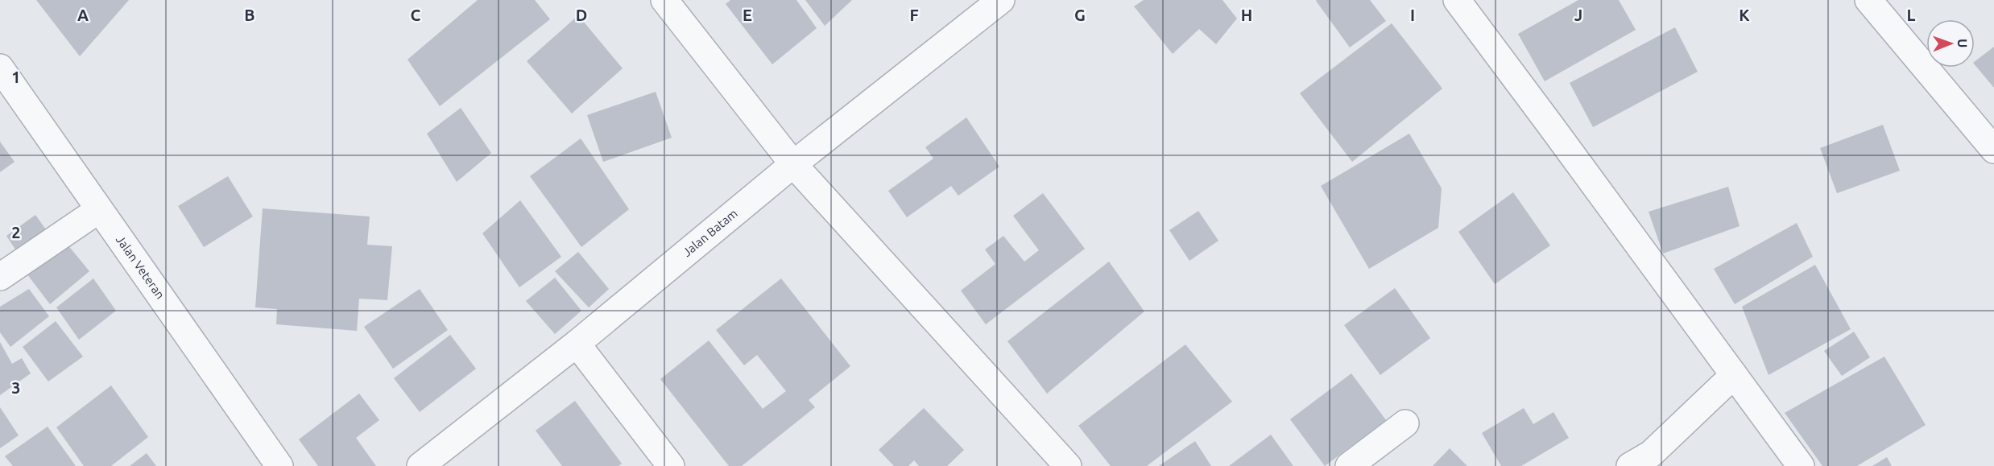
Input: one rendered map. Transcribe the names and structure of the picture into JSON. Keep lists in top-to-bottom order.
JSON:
{
  "streets": {
    "street": ["Jalan Batam", "Jalan Veteran"]
  },
  "north": "right",
  "grid": {
    "columns": [
      "A",
      "B",
      "C",
      "D",
      "E",
      "F",
      "G",
      "H",
      "I",
      "J",
      "K",
      "L"
    ],
    "rows": ["1", "2", "3"]
  }
}
